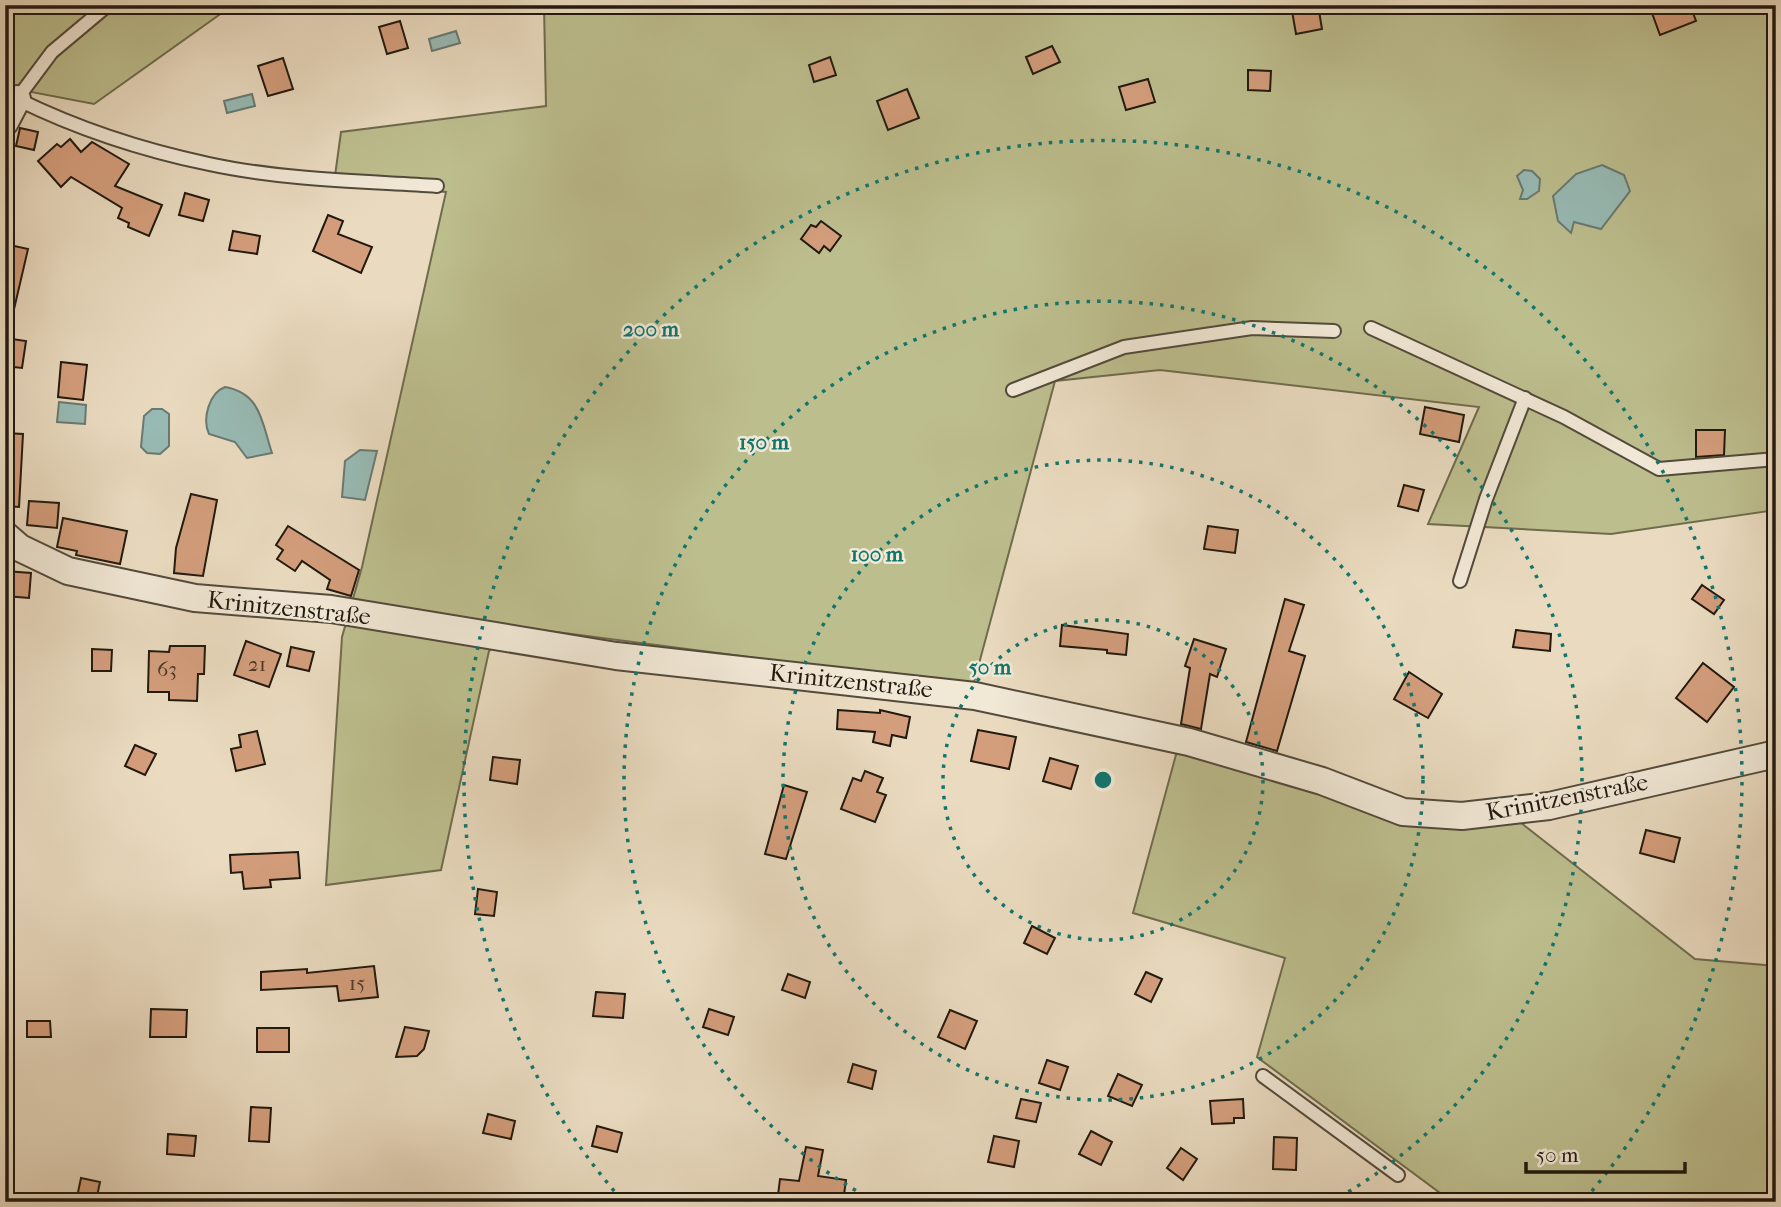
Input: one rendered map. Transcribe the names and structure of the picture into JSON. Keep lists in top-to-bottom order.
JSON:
{
  "streets": {
    "street": ["Krinitzenstraße"]
  },
  "house_numbers": ["21", "63", "15"],
  "scale_bar": "50 m",
  "rings": [
    "200 m",
    "150 m",
    "100 m",
    "50 m"
  ]
}
